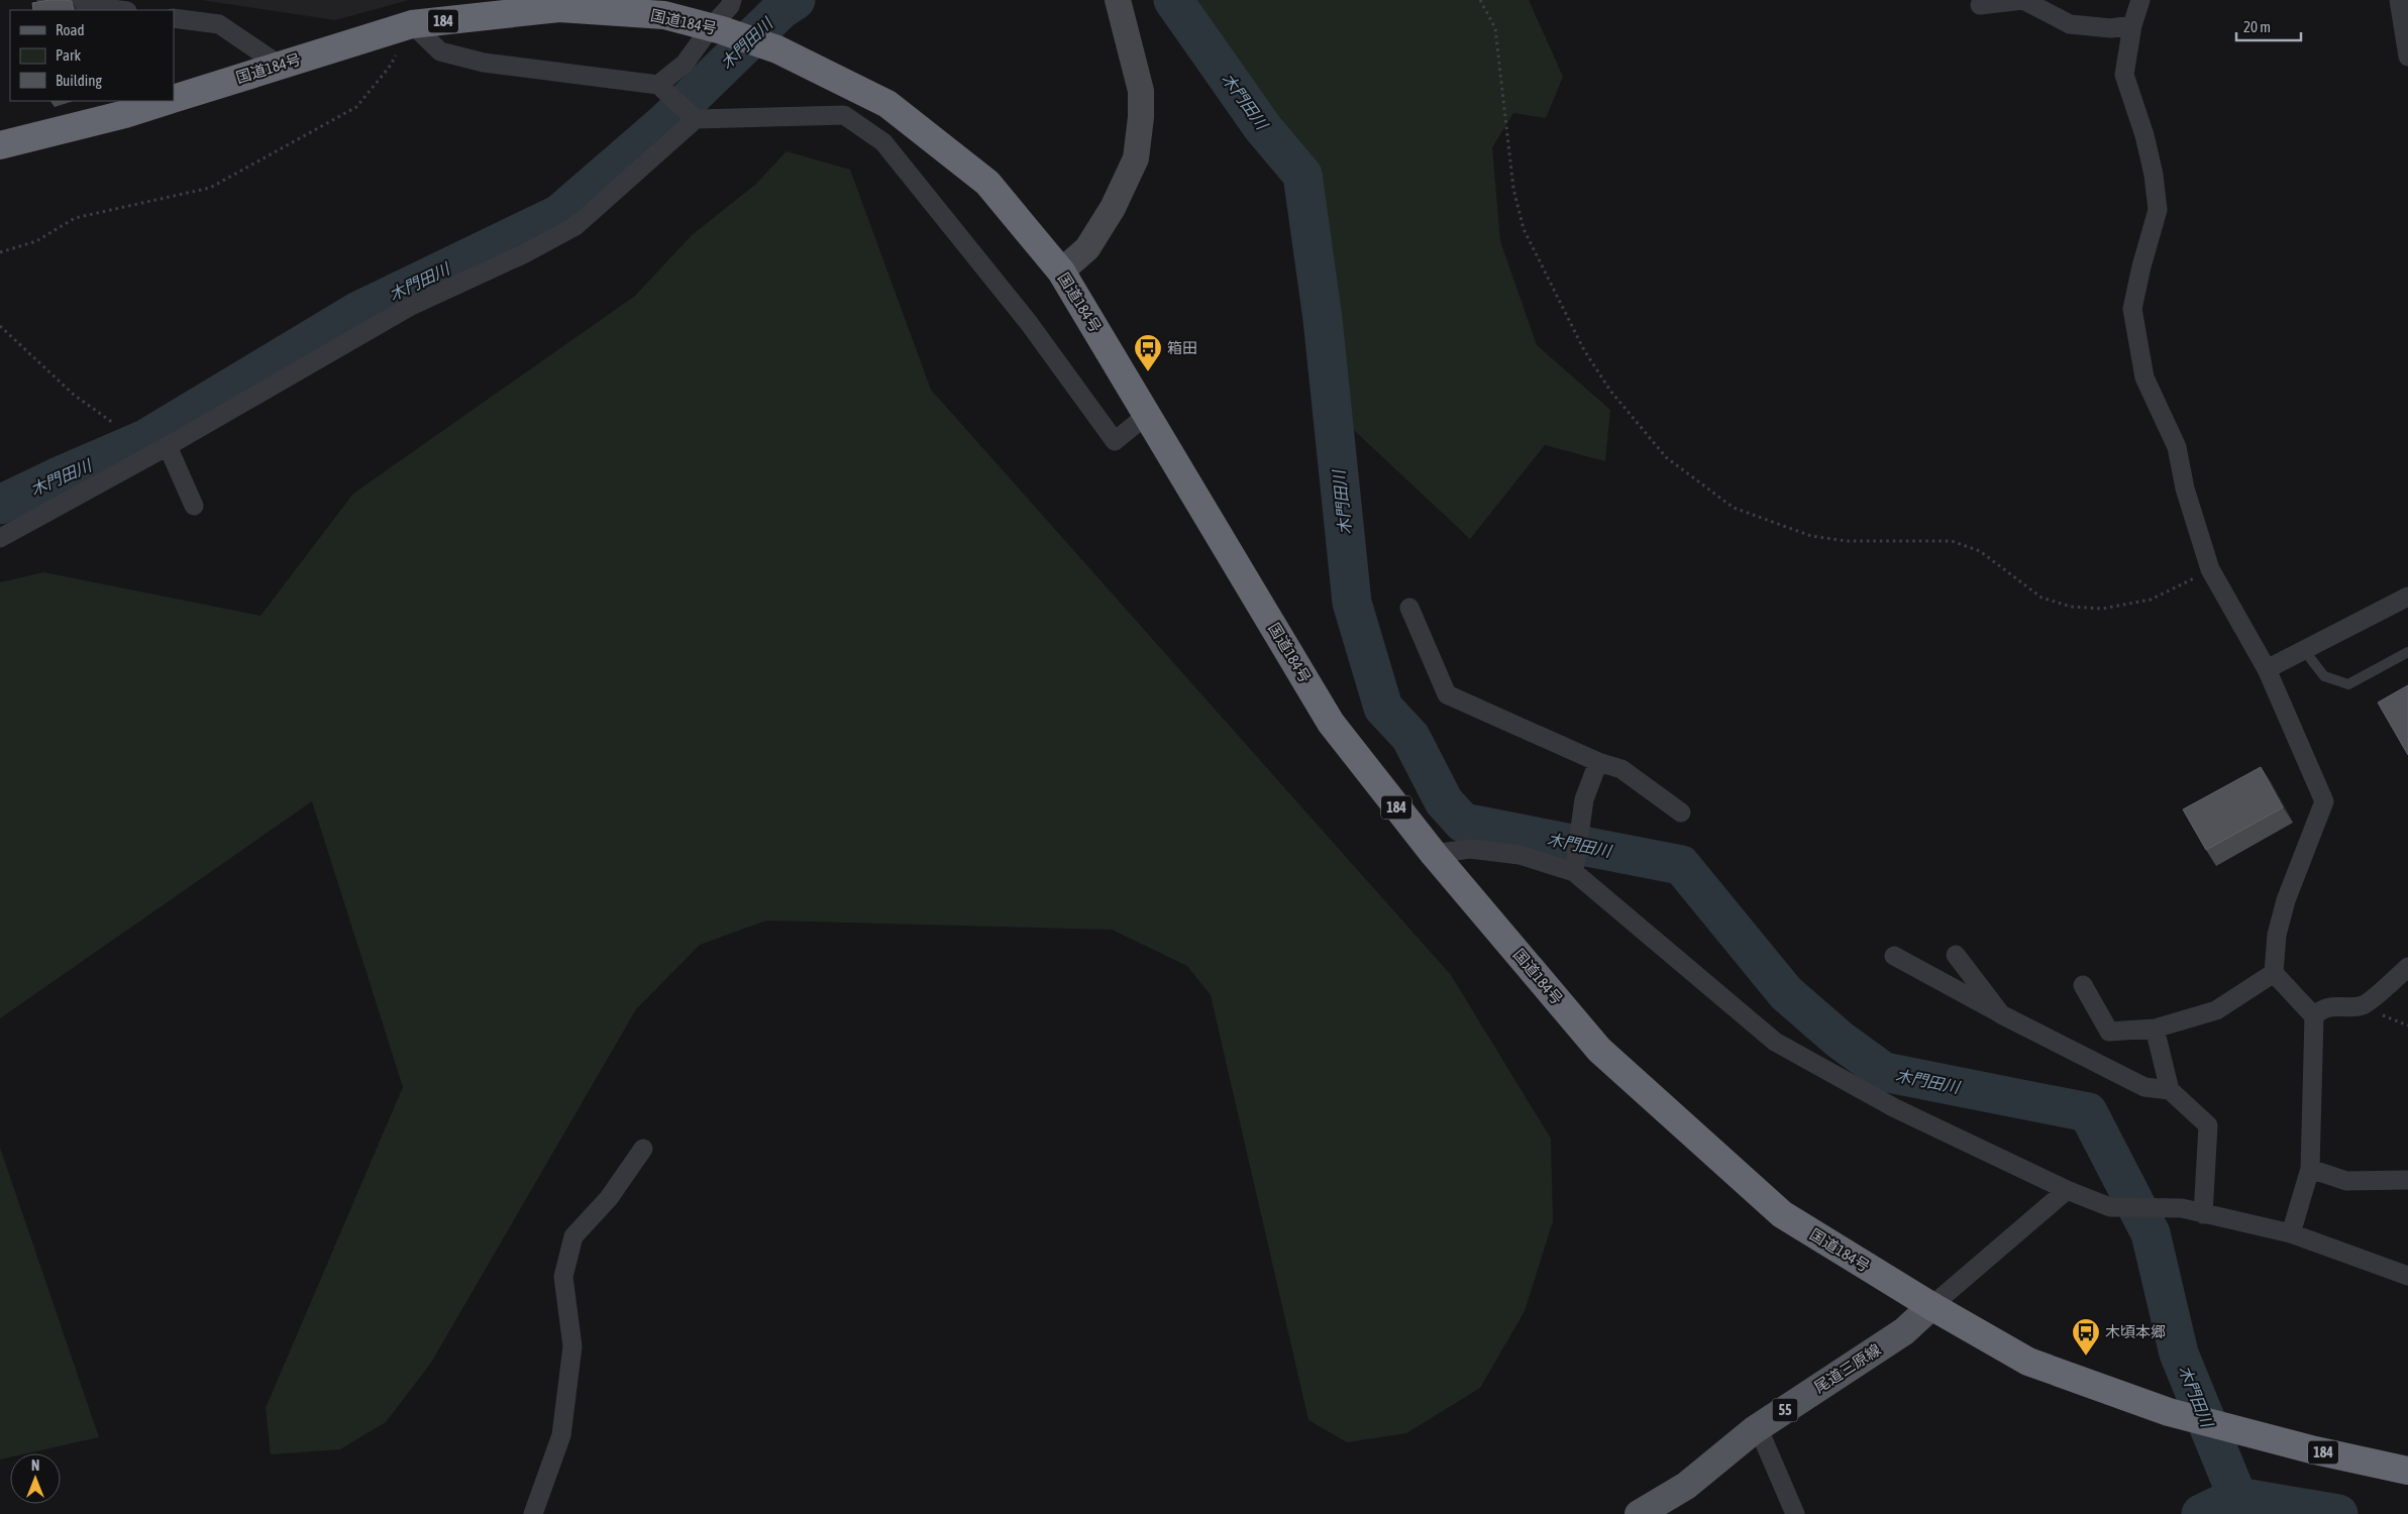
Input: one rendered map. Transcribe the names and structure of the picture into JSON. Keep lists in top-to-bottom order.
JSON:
{
  "streets": {
    "highway": ["184", "国道184号"],
    "main road": ["尾道三原線", "55"]
  },
  "crossings": [
    ["国道184号", "尾道三原線"]
  ],
  "water": ["木門田川"],
  "places": {
    "bus stop": ["箱田", "木頃本郷"]
  },
  "legend": ["Road", "Park", "Building"],
  "scale_bar": "20 m",
  "north": "top"
}
